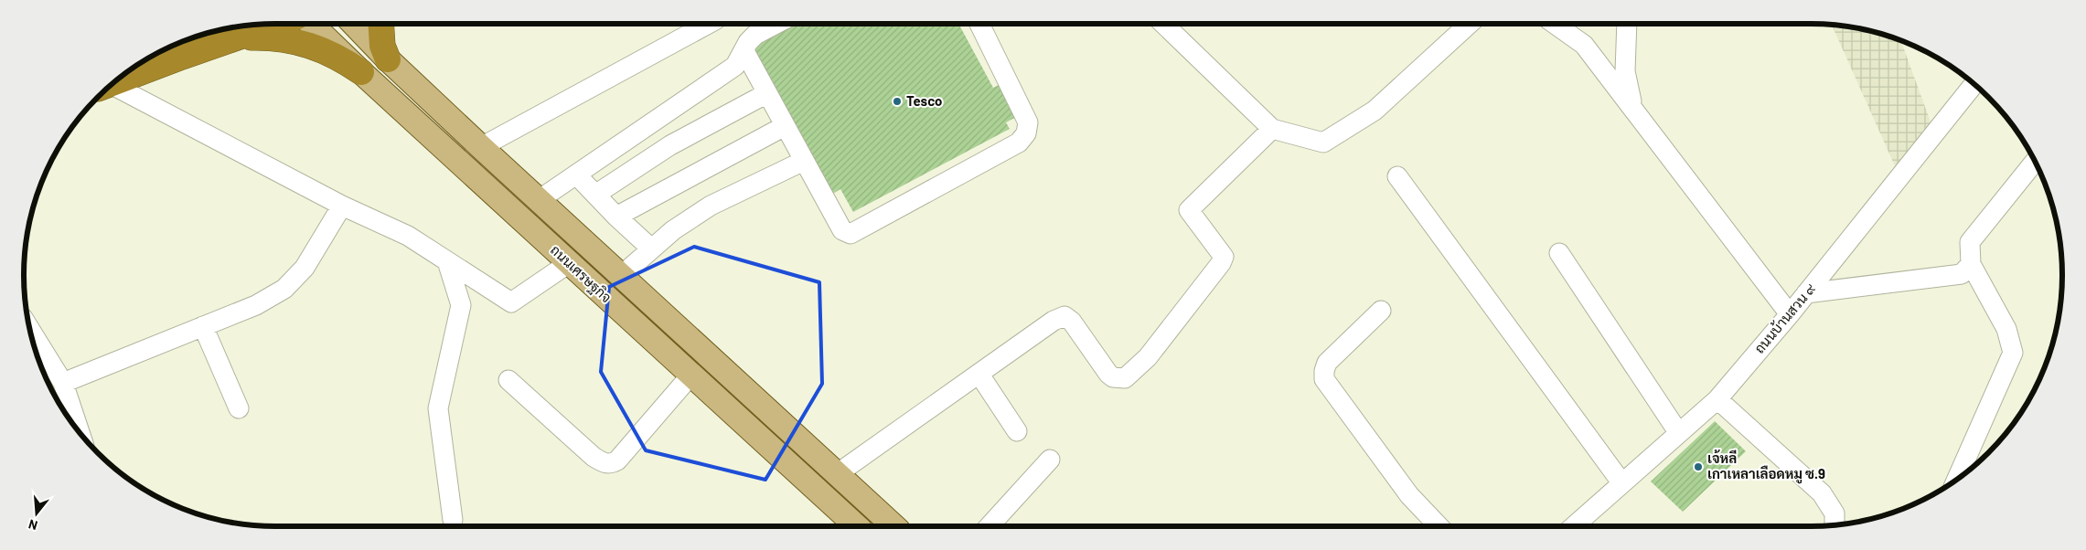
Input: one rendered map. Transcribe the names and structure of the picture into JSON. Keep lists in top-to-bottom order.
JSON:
{
  "streets": {
    "main road": ["ถนนเศรษฐกิจ"],
    "street": ["ถนนบ้านสวน ๙"]
  },
  "places": ["Tesco", "เจ้หลี เกาเหลาเลือดหมู ซ.9"],
  "north": "bottom"
}
